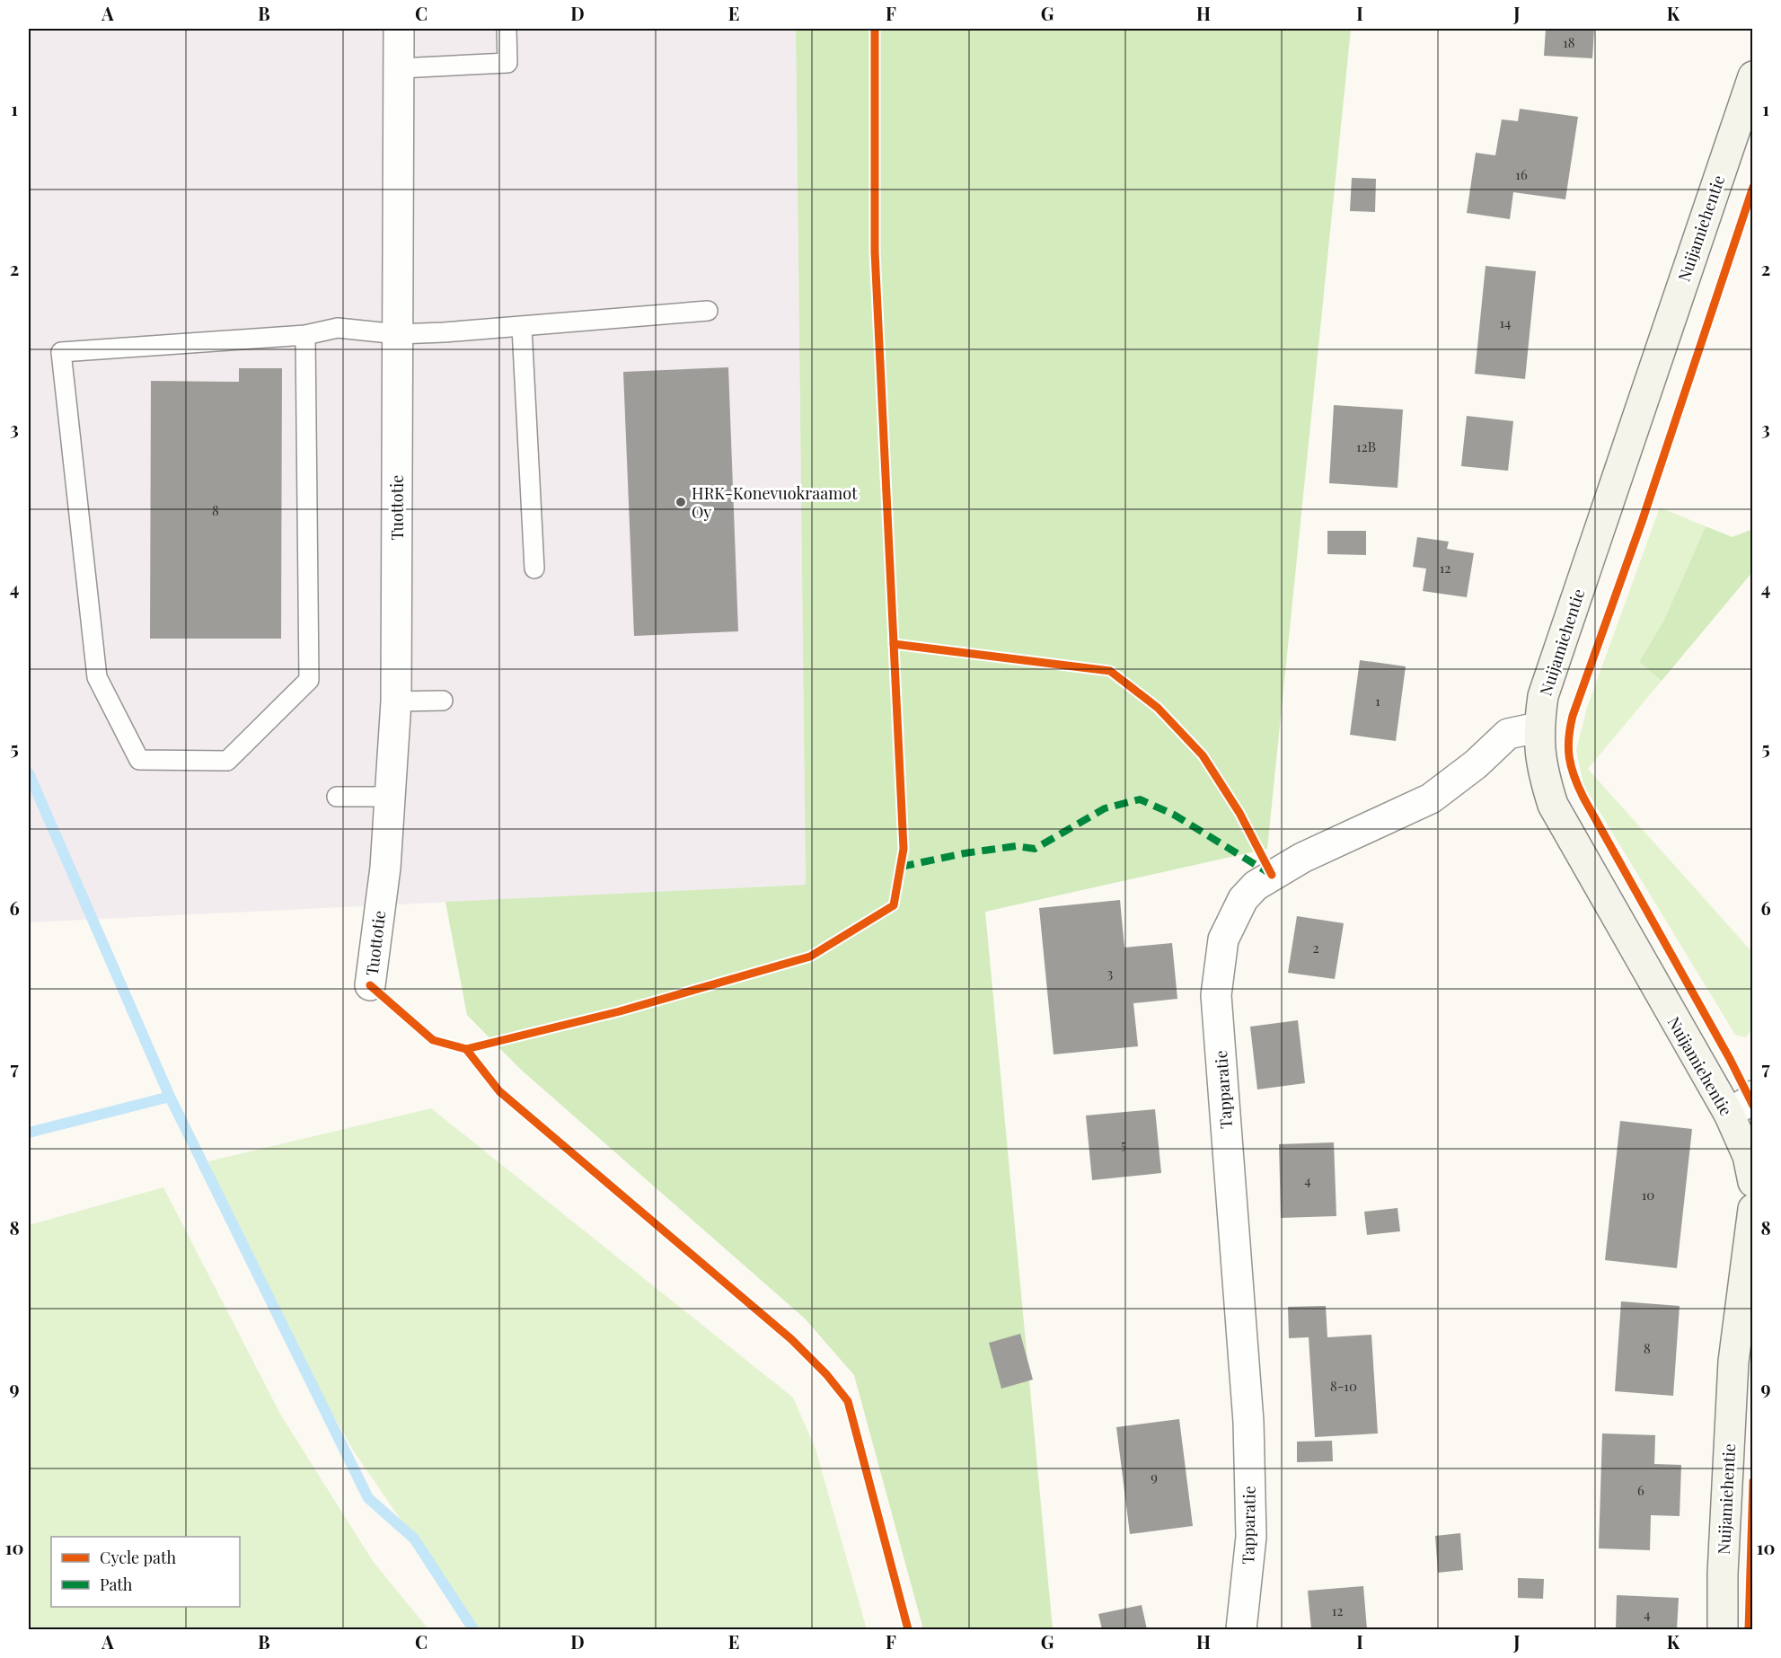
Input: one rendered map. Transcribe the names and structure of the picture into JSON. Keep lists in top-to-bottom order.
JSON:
{
  "streets": {
    "street": ["Nuijamiehentie", "Tuottotie", "Tapparatie"]
  },
  "crossings": [
    ["Nuijamiehentie", "Tapparatie"]
  ],
  "places": ["HRK-Konevuokraamot Oy"],
  "house_numbers": [
    "18",
    "16",
    "14",
    "12B",
    "8",
    "12",
    "1",
    "2",
    "3",
    "5",
    "4",
    "10",
    "8",
    "8-10",
    "9",
    "6",
    "12",
    "4"
  ],
  "legend": ["Cycle path", "Path"],
  "grid": {
    "columns": [
      "A",
      "B",
      "C",
      "D",
      "E",
      "F",
      "G",
      "H",
      "I",
      "J",
      "K"
    ],
    "rows": [
      "1",
      "2",
      "3",
      "4",
      "5",
      "6",
      "7",
      "8",
      "9",
      "10"
    ]
  }
}
